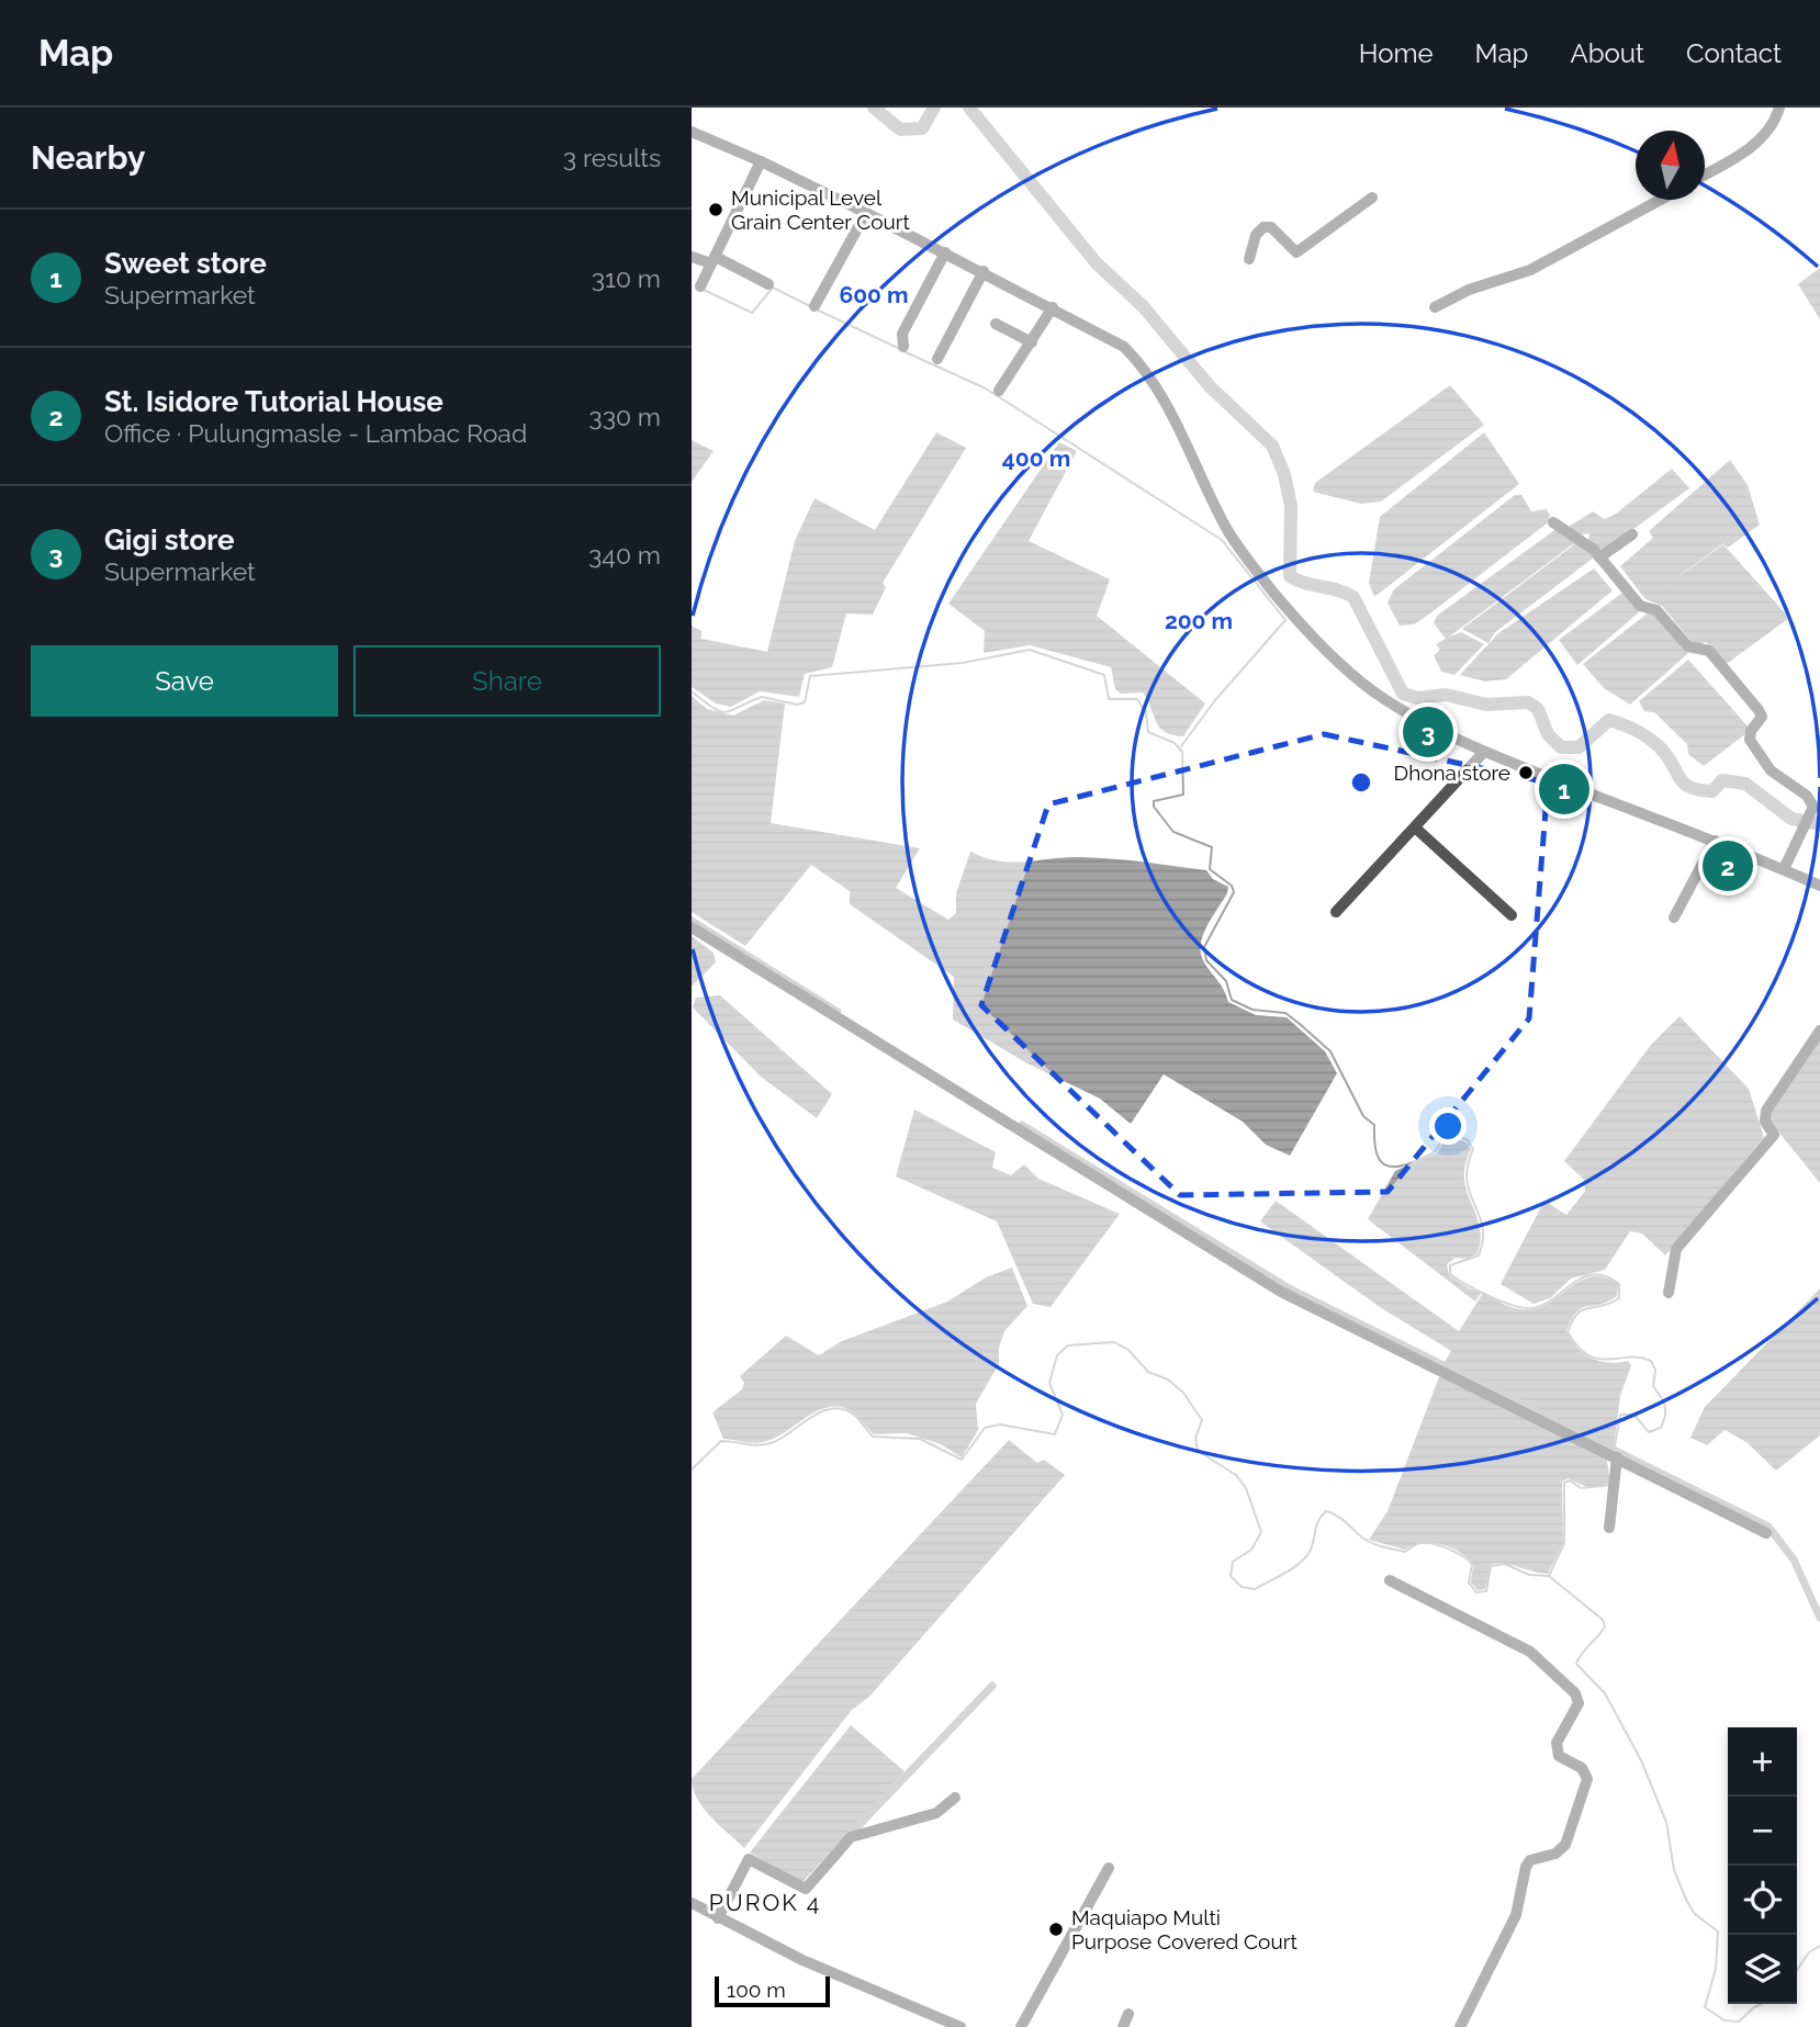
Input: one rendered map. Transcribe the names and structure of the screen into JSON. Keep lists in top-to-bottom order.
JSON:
{
  "districts": ["PUROK 4"],
  "places": ["Municipal Level Grain Center Court", "Dhona store", "Maquiapo Multi Purpose Covered Court"],
  "scale_bar": "100 m",
  "north": "top",
  "page": {
    "header": "Map",
    "nav": [
      "Home",
      "Map",
      "About",
      "Contact"
    ],
    "heading": ["Nearby", "3 results"],
    "list": [
      {
        "mark": "1",
        "name": "Sweet store",
        "note": "Supermarket",
        "value": "310 m"
      },
      {
        "mark": "2",
        "name": "St. Isidore Tutorial House",
        "note": "Office · Pulungmasle - Lambac Road",
        "value": "330 m"
      },
      {
        "mark": "3",
        "name": "Gigi store",
        "note": "Supermarket",
        "value": "340 m"
      }
    ],
    "buttons": ["Save", "Share"],
    "pins": ["3", "1", "2"],
    "map_buttons": ["+", "−"],
    "scale": "100 m"
  },
  "rings": ["600 m", "400 m", "200 m"]
}
